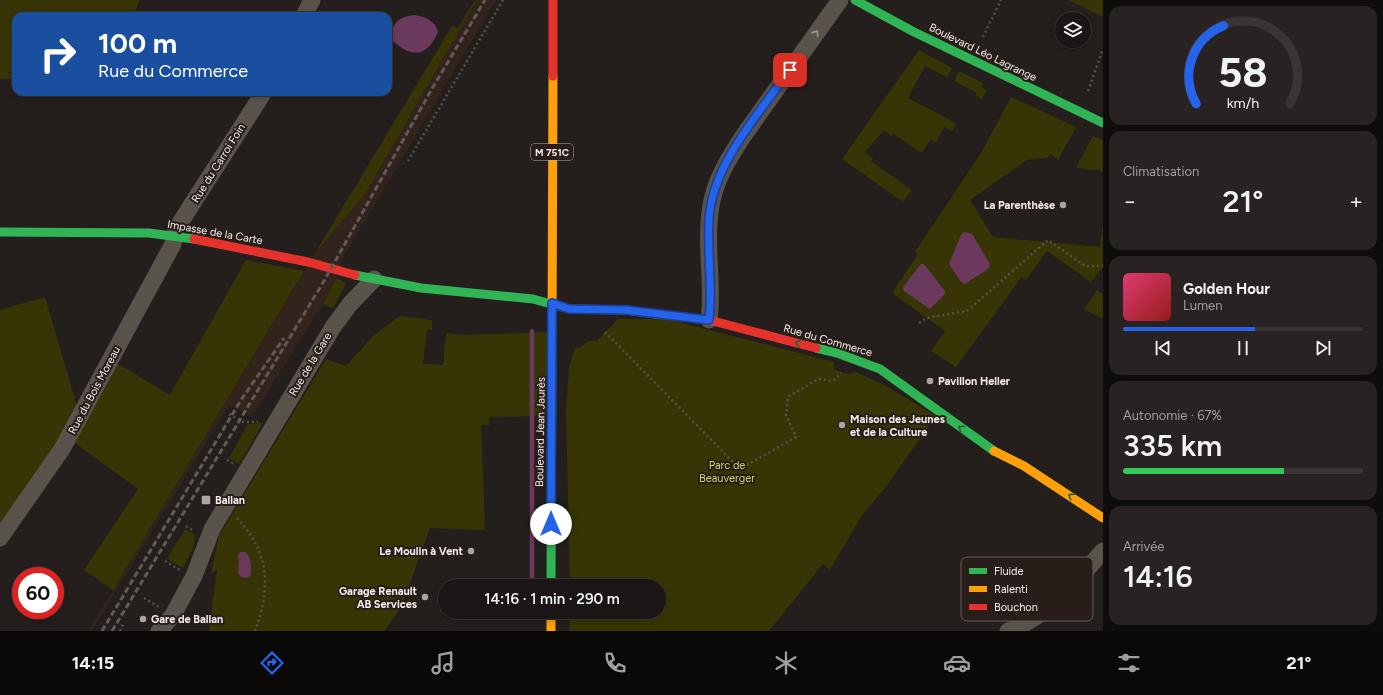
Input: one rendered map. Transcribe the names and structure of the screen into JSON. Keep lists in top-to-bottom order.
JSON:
{
  "streets": {
    "street": [
      "Boulevard Léo Lagrange",
      "M 751C",
      "Rue du Carroi Foin",
      "Impasse de la Carte",
      "Rue du Commerce",
      "Rue de la Gare",
      "Rue du Bois Moreau",
      "Boulevard Jean Jaurès"
    ]
  },
  "crossings": [
    ["M 751C", "Rue du Commerce"],
    ["M 751C", "Boulevard Jean Jaurès"],
    ["Rue du Carroi Foin", "Impasse de la Carte"],
    ["Rue du Carroi Foin", "Rue du Bois Moreau"],
    ["Impasse de la Carte", "Rue de la Gare"],
    ["Impasse de la Carte", "Rue du Bois Moreau"],
    ["Rue du Commerce", "Boulevard Jean Jaurès"]
  ],
  "one_way": ["Rue du Commerce"],
  "parks": ["Parc de Beauverger"],
  "places": {
    "other": [
      "La Parenthèse",
      "Pavillon Heller",
      "Maison des Jeunes et de la Culture",
      "Le Moulin à Vent",
      "Garage Renault AB Services",
      "Gare de Ballan"
    ],
    "transit": ["Ballan"]
  },
  "legend": ["Fluide", "Ralenti", "Bouchon"],
  "page": {
    "turn": ["100 m", "Rue du Commerce"],
    "tile": [
      "Climatisation",
      ["Autonomie · 67%", "335 km"],
      ["Arrivée", "14:16"]
    ],
    "heat": ["−", "21°", "+"],
    "song": ["Golden Hour", "Lumen"],
    "limit": "60",
    "trip": "14:16 · 1 min · 290 m",
    "tabs": ["14:15", "21°"],
    "gauge": ["58", "km/h"]
  }
}
